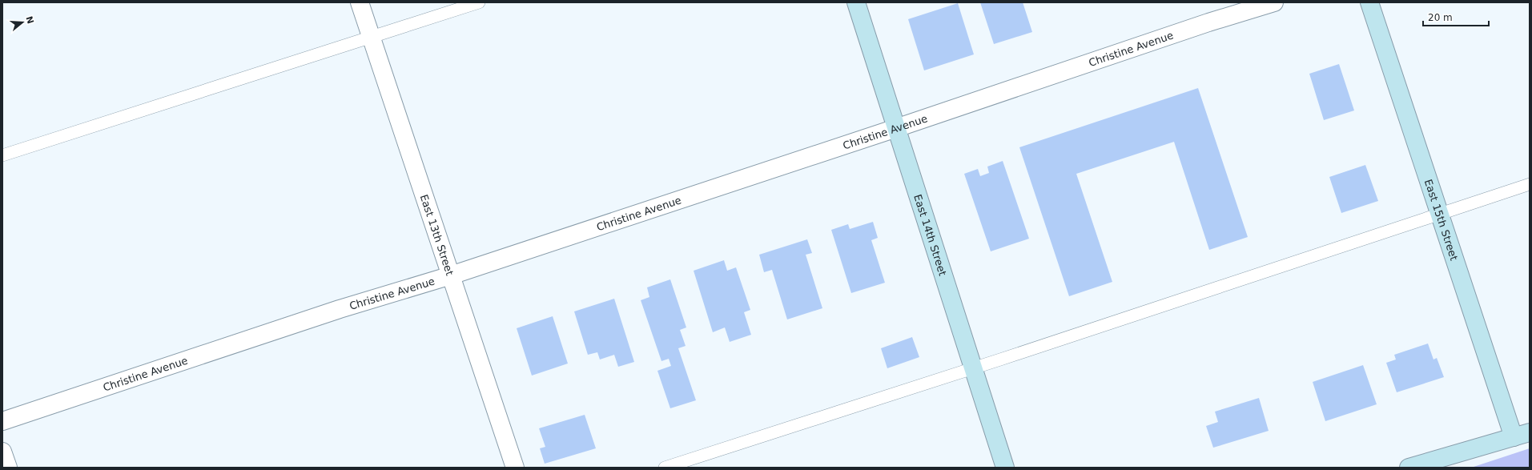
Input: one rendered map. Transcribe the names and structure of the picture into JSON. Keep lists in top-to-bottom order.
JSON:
{
  "streets": {
    "street": [
      "Christine Avenue",
      "East 15th Street",
      "East 13th Street",
      "East 14th Street"
    ]
  },
  "crossings": [
    ["Christine Avenue", "East 13th Street"],
    ["Christine Avenue", "East 14th Street"]
  ],
  "scale_bar": "20 m",
  "north": "right"
}
